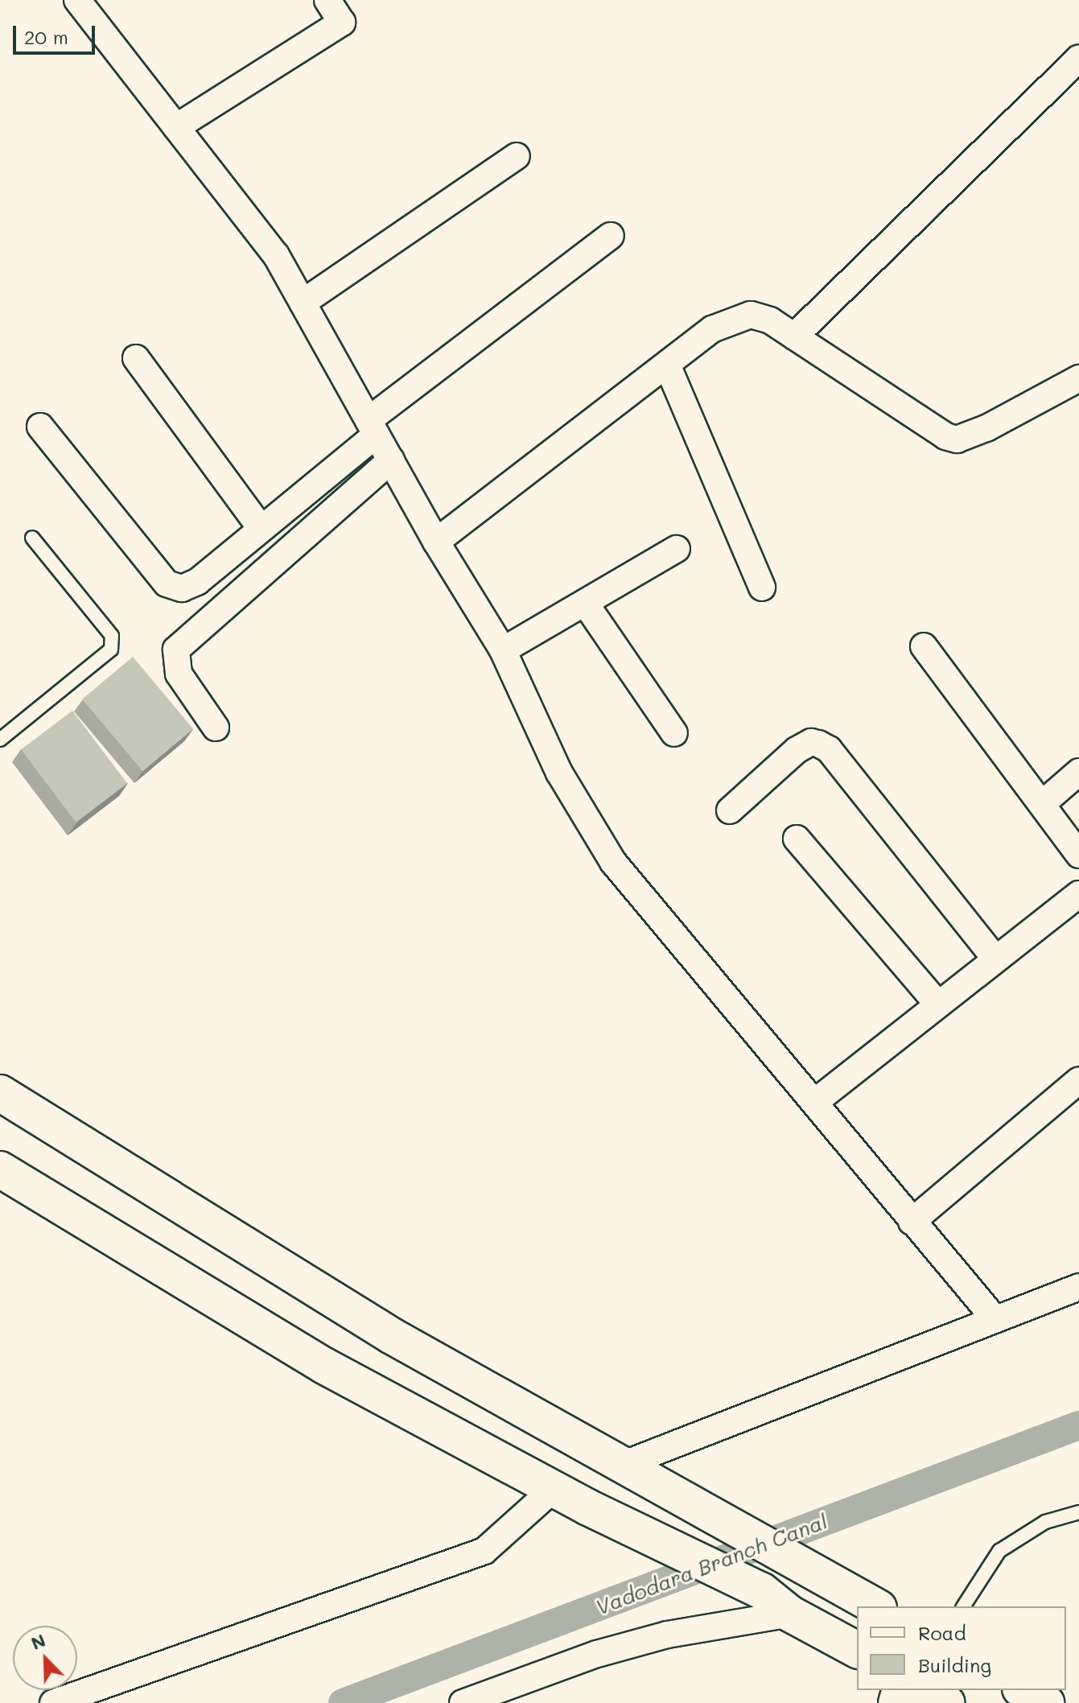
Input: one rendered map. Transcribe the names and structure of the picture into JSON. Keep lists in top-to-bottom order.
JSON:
{
  "water": ["Vadodara Branch Canal"],
  "legend": ["Road", "Building"],
  "scale_bar": "20 m",
  "north": "top left"
}
